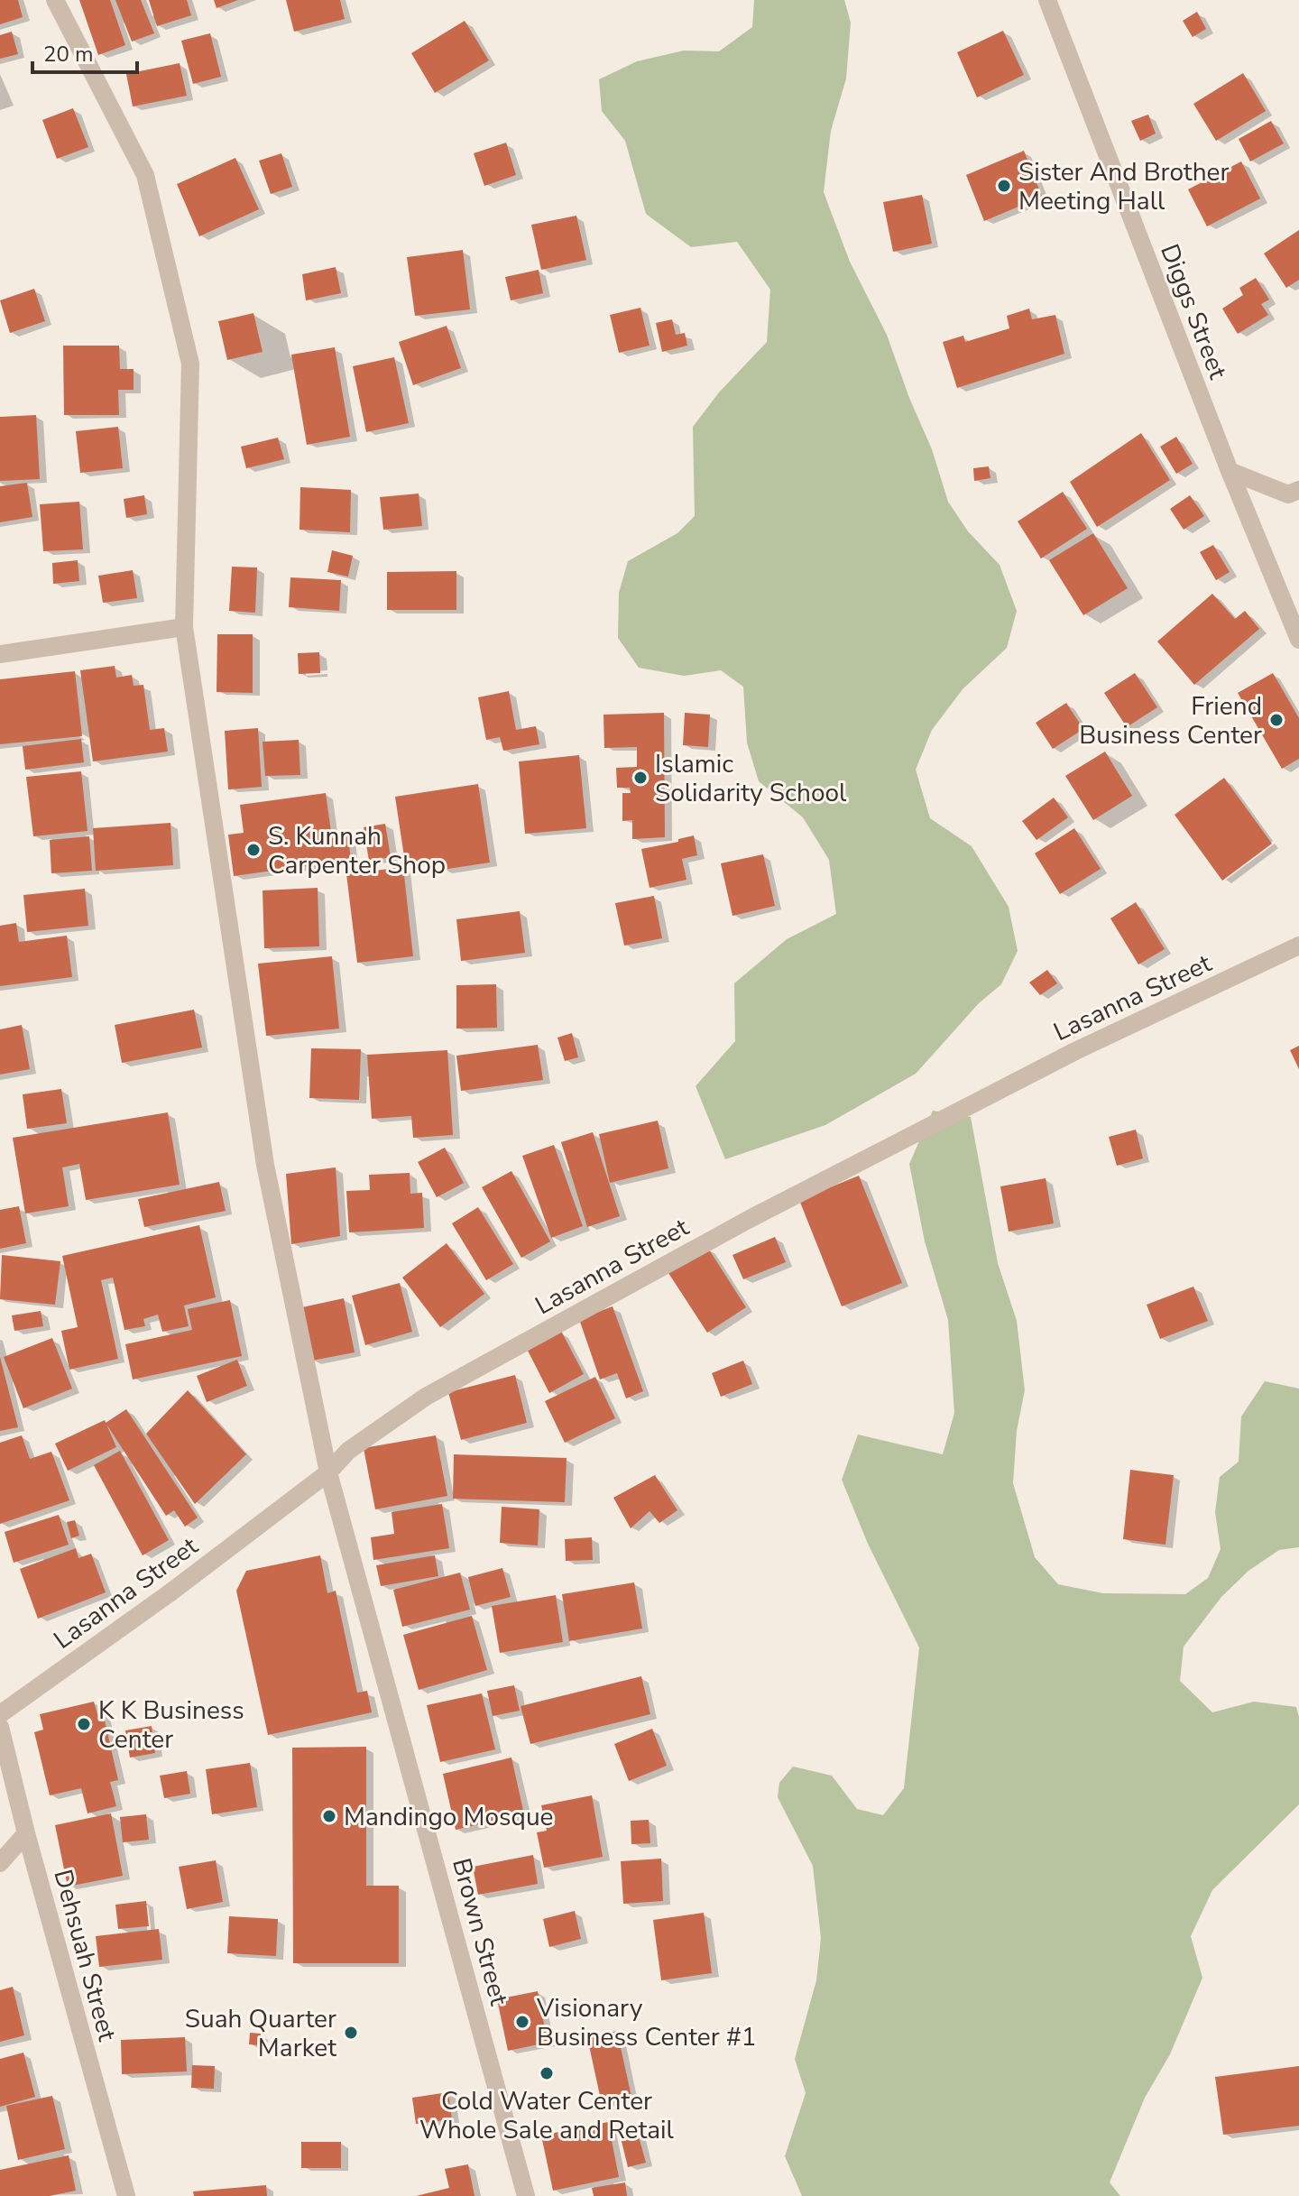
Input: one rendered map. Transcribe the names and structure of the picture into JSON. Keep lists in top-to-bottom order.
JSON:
{
  "streets": {
    "street": [
      "Diggs Street",
      "Lasanna Street",
      "Brown Street",
      "Dehsuah Street"
    ]
  },
  "crossings": [
    ["Lasanna Street", "Brown Street"]
  ],
  "places": [
    "Sister And Brother Meeting Hall",
    "Friend Business Center",
    "Islamic Solidarity School",
    "S. Kunnah Carpenter Shop",
    "K K Business Center",
    "Mandingo Mosque",
    "Visionary Business Center #1",
    "Suah Quarter Market",
    "Cold Water Center Whole Sale and Retail"
  ],
  "scale_bar": "20 m"
}
